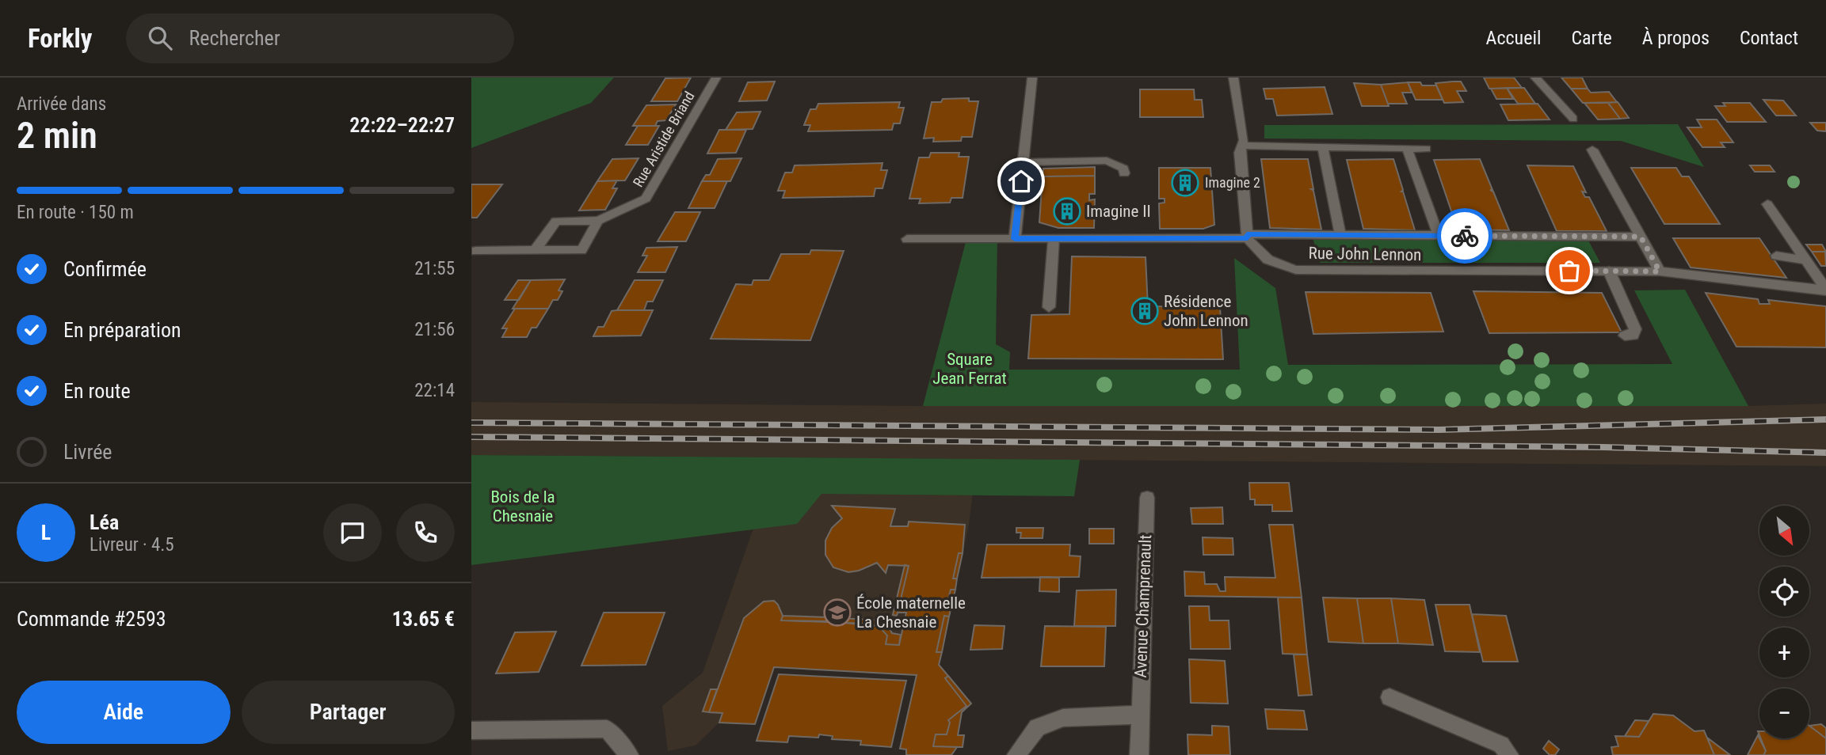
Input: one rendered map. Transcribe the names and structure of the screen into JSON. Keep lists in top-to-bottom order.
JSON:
{
  "streets": {
    "street": ["Rue Aristide Briand", "Rue John Lennon", "Avenue Champrenault"]
  },
  "parks": ["Square Jean Ferrat", "Bois de la Chesnaie"],
  "places": {
    "building": ["Imagine 2", "Imagine II", "Résidence John Lennon"],
    "school or university": ["École maternelle La Chesnaie"]
  },
  "north": "bottom right",
  "page": {
    "header": "Forkly",
    "search": "Rechercher",
    "nav": [
      "Accueil",
      "Carte",
      "À propos",
      "Contact"
    ],
    "heading": ["2 min", "Arrivée dans", "22:22–22:27"],
    "panel": [
      "Léa",
      "Livreur · 4.5",
      "Commande #2593",
      "13.65 €"
    ],
    "bar": "En route · 150 m",
    "list": [
      ["Confirmée", "21:55"],
      ["En préparation", "21:56"],
      ["En route", "22:14"],
      "Livrée"
    ],
    "round": "L",
    "map_buttons": ["+", "−"],
    "buttons": ["Aide", "Partager"]
  }
}
